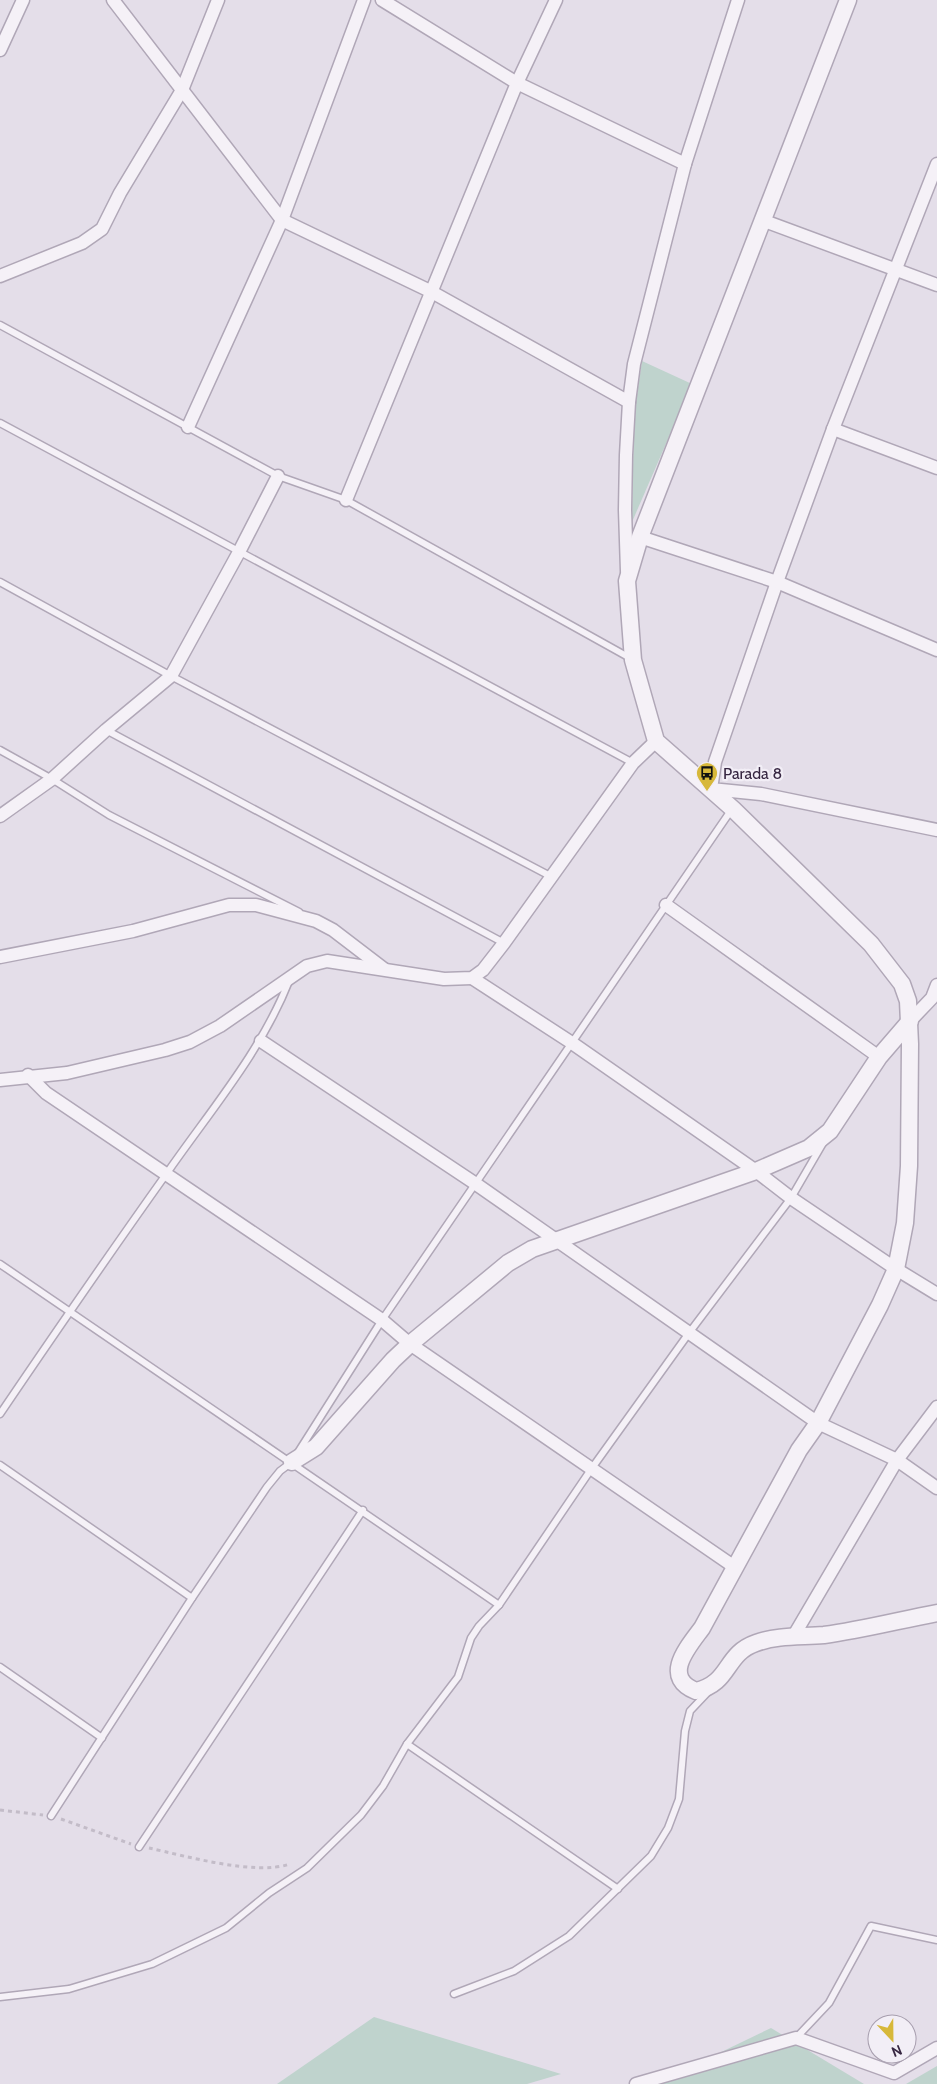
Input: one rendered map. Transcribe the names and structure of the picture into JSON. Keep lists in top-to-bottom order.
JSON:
{
  "places": {
    "bus stop": ["Parada 8"]
  },
  "north": "bottom"
}
